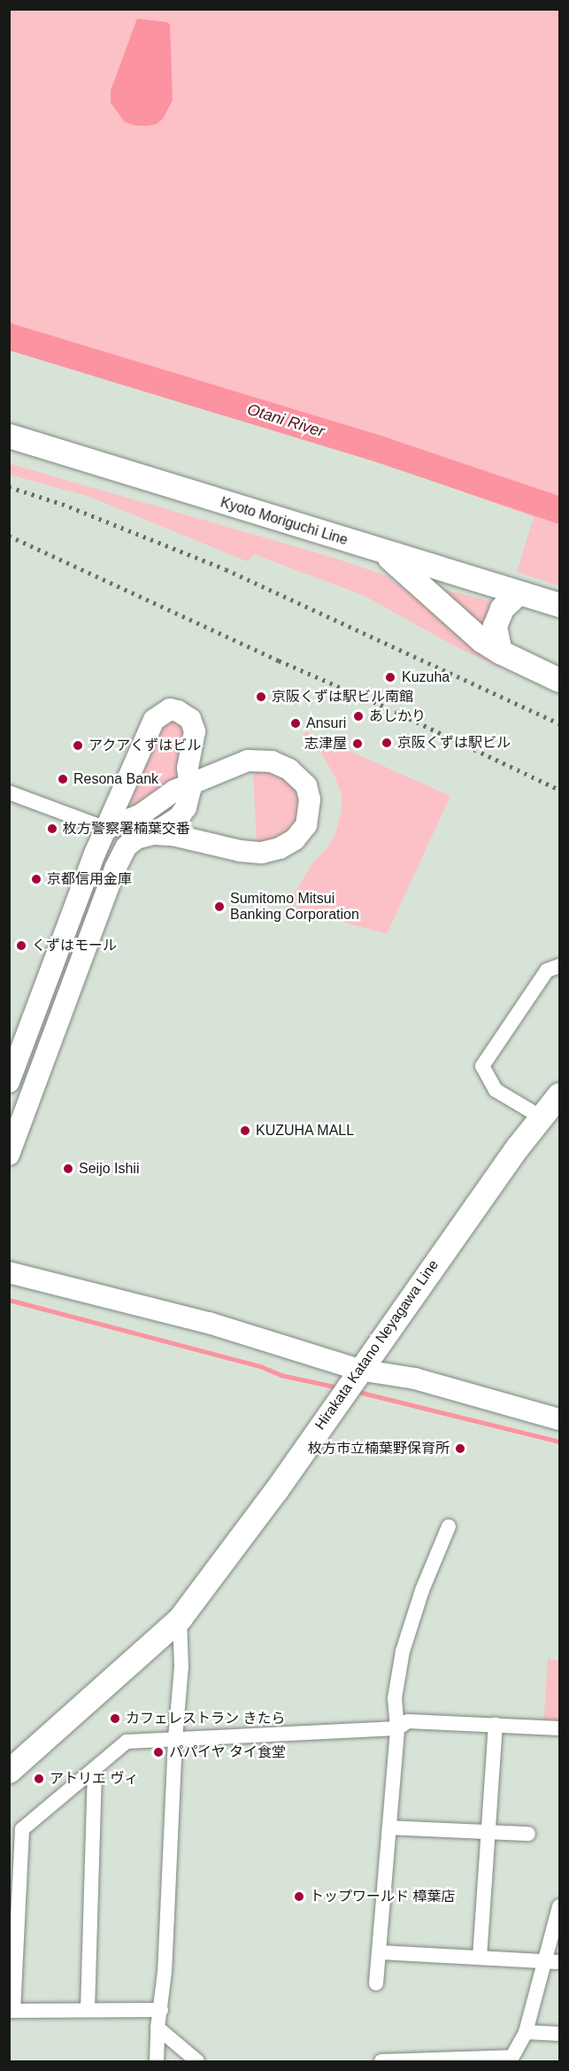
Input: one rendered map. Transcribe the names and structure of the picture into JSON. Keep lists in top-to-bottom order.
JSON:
{
  "streets": {
    "main road": ["Kyoto Moriguchi Line", "Hirakata Katano Neyagawa Line"]
  },
  "water": ["Otani River"],
  "places": [
    "Kuzuha",
    "京阪くずは駅ビル南館",
    "あしかり",
    "Ansuri",
    "京阪くずは駅ビル",
    "志津屋",
    "アクアくずはビル",
    "Resona Bank",
    "枚方警察署楠葉交番",
    "京都信用金庫",
    "Sumitomo Mitsui Banking Corporation",
    "くずはモール",
    "KUZUHA MALL",
    "Seijo Ishii",
    "枚方市立楠葉野保育所",
    "カフェレストラン きたら",
    "パパイヤ タイ食堂",
    "アトリエ ヴィ",
    "トップワールド 樟葉店"
  ]
}
